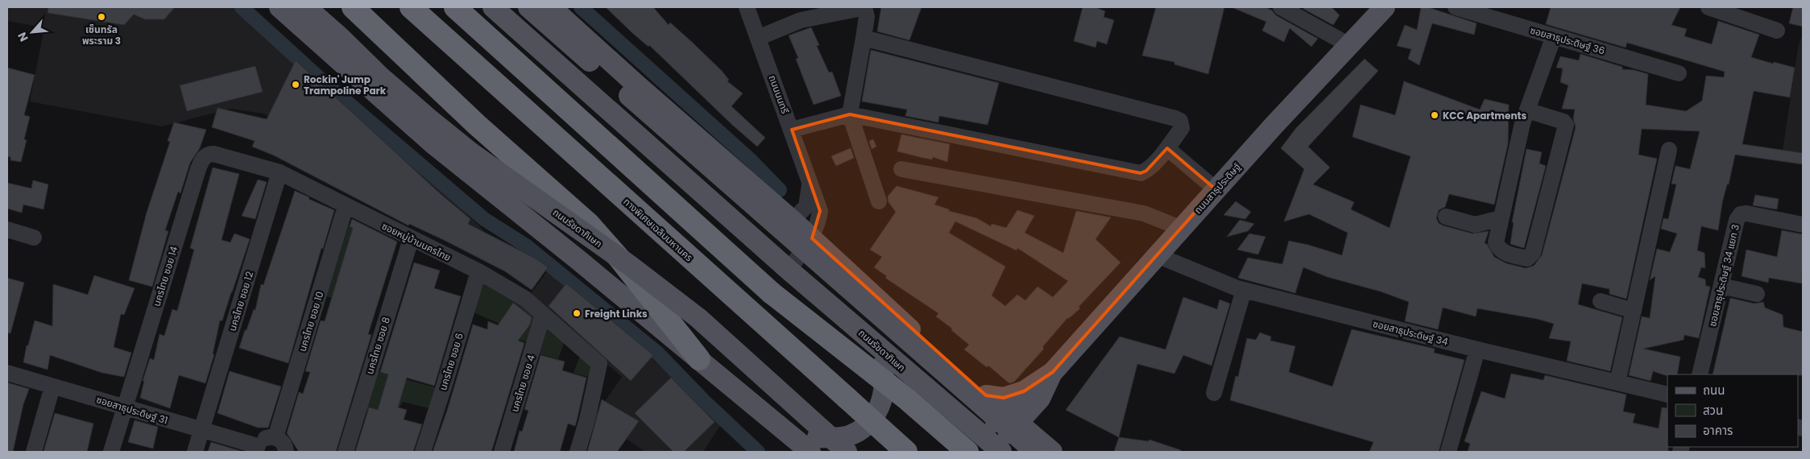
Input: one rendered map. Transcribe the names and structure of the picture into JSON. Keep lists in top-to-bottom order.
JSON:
{
  "streets": {
    "highway": ["ทางพิเศษเฉลิมมหานคร"],
    "main road": ["ถนนสาธุประดิษฐ์", "ถนนรัชดาภิเษก"],
    "street": [
      "ซอยสาธุประดิษฐ์ 36",
      "ถนนนนทรี",
      "ซอยหมู่บ้านนครไทย",
      "ซอยสาธุประดิษฐ์ 34 แยก 3",
      "นครไทย ซอย 14",
      "นครไทย ซอย 12",
      "นครไทย ซอย 10",
      "ซอยสาธุประดิษฐ์ 34",
      "นครไทย ซอย 8",
      "นครไทย ซอย 6",
      "นครไทย ซอย 4",
      "ซอยสาธุประดิษฐ์ 31"
    ]
  },
  "crossings": [
    ["ถนนนนทรี", "ถนนรัชดาภิเษก"],
    ["ถนนสาธุประดิษฐ์", "ถนนรัชดาภิเษก"],
    ["ถนนสาธุประดิษฐ์", "ซอยสาธุประดิษฐ์ 34"],
    ["ซอยหมู่บ้านนครไทย", "นครไทย ซอย 14"],
    ["ซอยหมู่บ้านนครไทย", "นครไทย ซอย 12"],
    ["ซอยหมู่บ้านนครไทย", "นครไทย ซอย 10"],
    ["ซอยหมู่บ้านนครไทย", "นครไทย ซอย 8"],
    ["ซอยหมู่บ้านนครไทย", "นครไทย ซอย 6"],
    ["ซอยหมู่บ้านนครไทย", "นครไทย ซอย 4"],
    ["นครไทย ซอย 14", "ซอยสาธุประดิษฐ์ 31"],
    ["นครไทย ซอย 12", "ซอยสาธุประดิษฐ์ 31"],
    ["นครไทย ซอย 10", "ซอยสาธุประดิษฐ์ 31"]
  ],
  "places": [
    "เซ็นทรัล พระราม 3",
    "Rockin' Jump Trampoline Park",
    "KCC Apartments",
    "Freight Links"
  ],
  "legend": ["ถนน", "สวน", "อาคาร"],
  "north": "bottom left"
}
